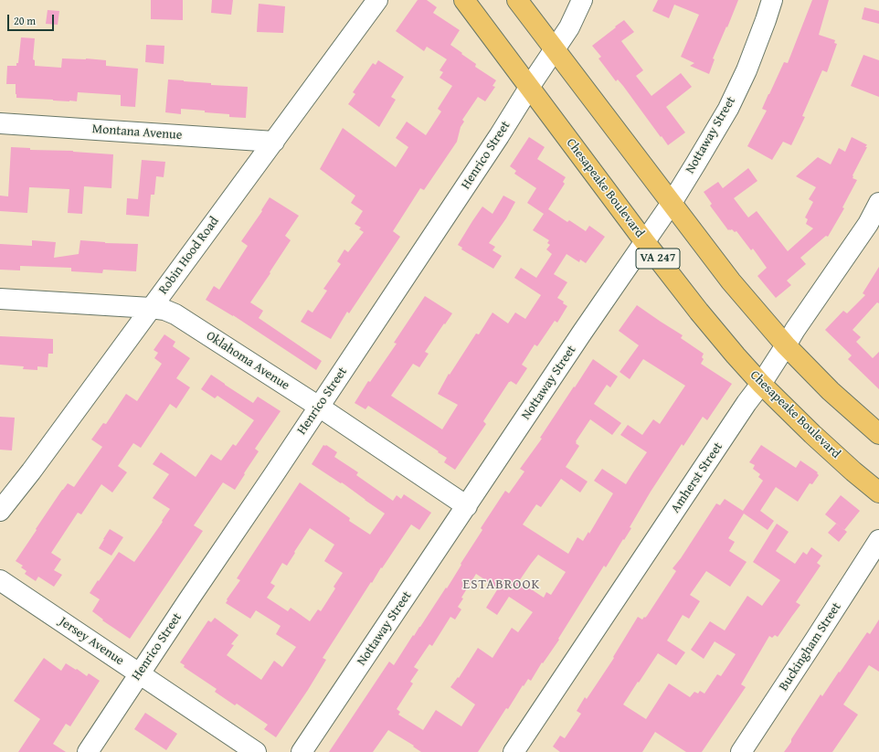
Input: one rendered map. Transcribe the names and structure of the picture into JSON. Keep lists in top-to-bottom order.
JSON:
{
  "streets": {
    "main road": ["Chesapeake Boulevard", "VA 247"],
    "street": [
      "Montana Avenue",
      "Nottaway Street",
      "Henrico Street",
      "Robin Hood Road",
      "Oklahoma Avenue",
      "Amherst Street",
      "Jersey Avenue",
      "Buckingham Street"
    ]
  },
  "crossings": [
    ["Montana Avenue", "Robin Hood Road"],
    ["Nottaway Street", "Chesapeake Boulevard"],
    ["Nottaway Street", "Oklahoma Avenue"],
    ["Henrico Street", "Chesapeake Boulevard"],
    ["Henrico Street", "Oklahoma Avenue"],
    ["Henrico Street", "Jersey Avenue"],
    ["Chesapeake Boulevard", "Amherst Street"],
    ["Robin Hood Road", "Oklahoma Avenue"]
  ],
  "districts": ["ESTABROOK"],
  "scale_bar": "20 m"
}
